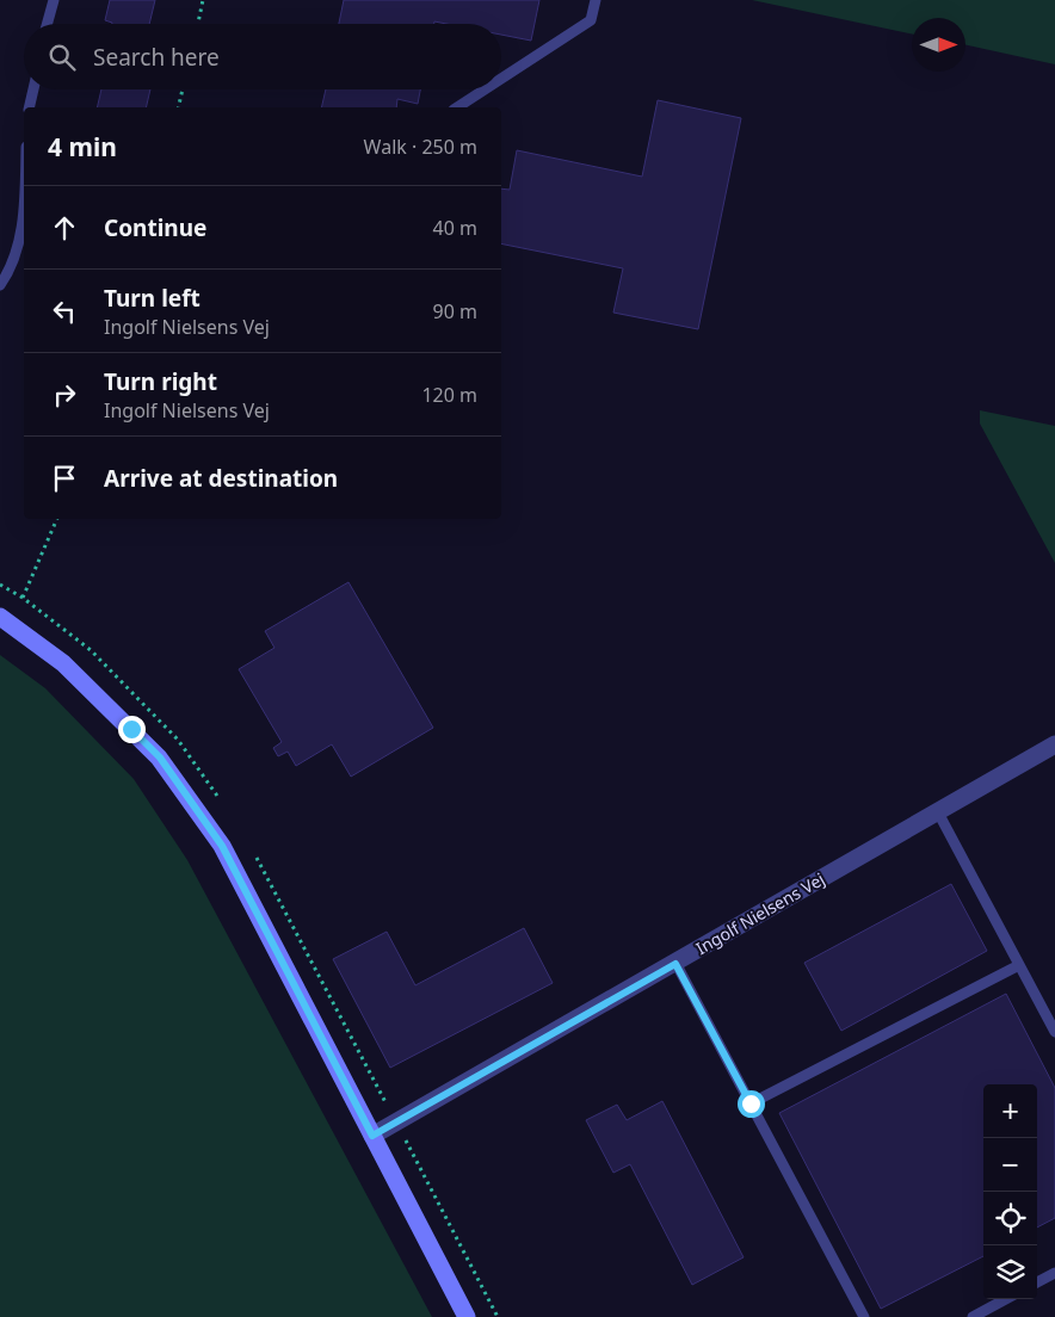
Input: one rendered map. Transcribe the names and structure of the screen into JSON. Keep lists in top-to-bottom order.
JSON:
{
  "streets": {
    "street": ["Ingolf Nielsens Vej"]
  },
  "north": "right",
  "page": {
    "search": "Search here",
    "heading": ["4 min", "Walk · 250 m"],
    "list": [
      ["Continue", "40 m"],
      ["Turn left", "Ingolf Nielsens Vej", "90 m"],
      ["Turn right", "Ingolf Nielsens Vej", "120 m"],
      "Arrive at destination"
    ],
    "map_buttons": ["+", "−"]
  }
}
